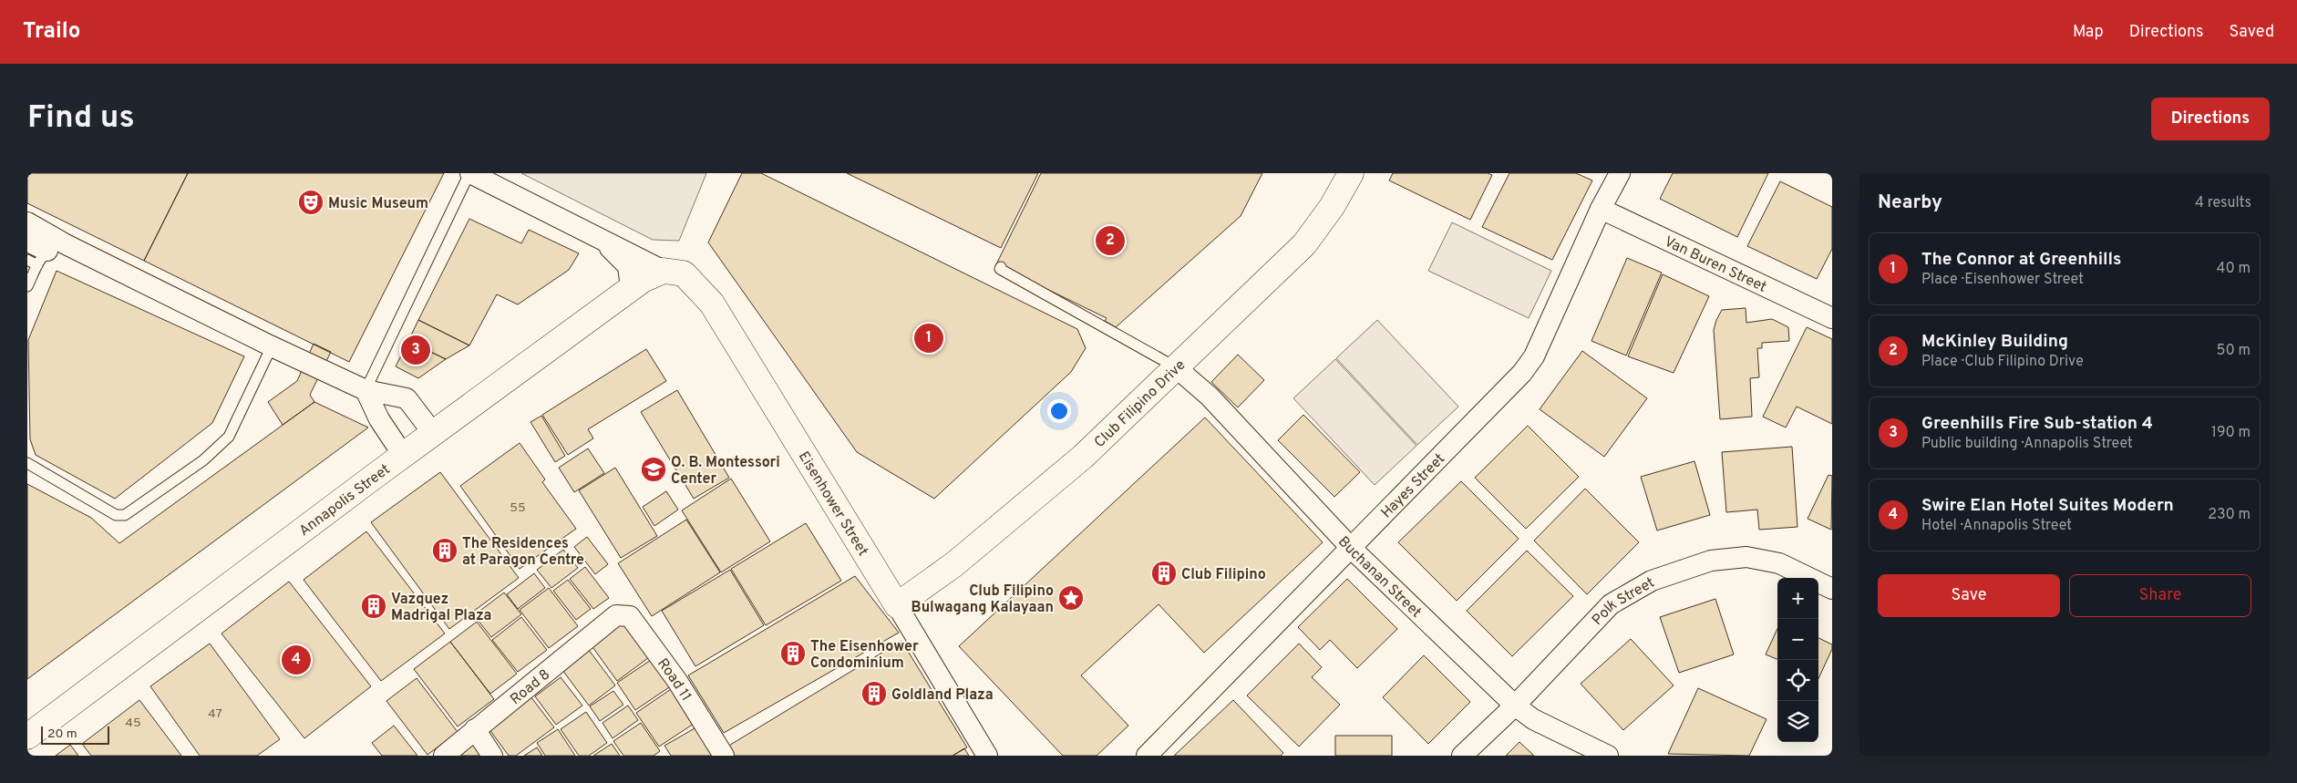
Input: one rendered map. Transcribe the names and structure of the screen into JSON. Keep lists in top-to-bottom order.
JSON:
{
  "streets": {
    "street": [
      "Van Buren Street",
      "Club Filipino Drive",
      "Hayes Street",
      "Annapolis Street",
      "Eisenhower Street",
      "Buchanan Street",
      "Polk Street",
      "Road 11",
      "Road 8"
    ]
  },
  "crossings": [
    ["Van Buren Street", "Hayes Street"],
    ["Club Filipino Drive", "Eisenhower Street"],
    ["Club Filipino Drive", "Buchanan Street"],
    ["Hayes Street", "Buchanan Street"],
    ["Annapolis Street", "Eisenhower Street"],
    ["Buchanan Street", "Polk Street"],
    ["Road 11", "Road 8"]
  ],
  "places": {
    "theatre": ["Music Museum"],
    "school or university": ["O. B. Montessori Center"],
    "building": [
      "The Residences at Paragon Centre",
      "Club Filipino",
      "Vazquez Madrigal Plaza",
      "The Eisenhower Condominium",
      "Goldland Plaza"
    ],
    "place": ["Club Filipino Bulwagang Kalayaan"]
  },
  "house_numbers": ["55", "47", "45"],
  "scale_bar": "20 m",
  "page": {
    "header": "Trailo",
    "nav": ["Map", "Directions", "Saved"],
    "buttons": [
      "Directions",
      ["Save", "Share"]
    ],
    "title": "Find us",
    "heading": ["Nearby", "4 results"],
    "pins": [
      "2",
      "1",
      "3",
      "4"
    ],
    "list": [
      {
        "mark": "1",
        "name": "The Connor at Greenhills",
        "note": "Place · Eisenhower Street",
        "value": "40 m"
      },
      {
        "mark": "2",
        "name": "McKinley Building",
        "note": "Place · Club Filipino Drive",
        "value": "50 m"
      },
      {
        "mark": "3",
        "name": "Greenhills Fire Sub-station 4",
        "note": "Public building · Annapolis Street",
        "value": "190 m"
      },
      {
        "mark": "4",
        "name": "Swire Elan Hotel Suites Modern",
        "note": "Hotel · Annapolis Street",
        "value": "230 m"
      }
    ],
    "map_buttons": ["+", "−"],
    "scale": "20 m"
  }
}
